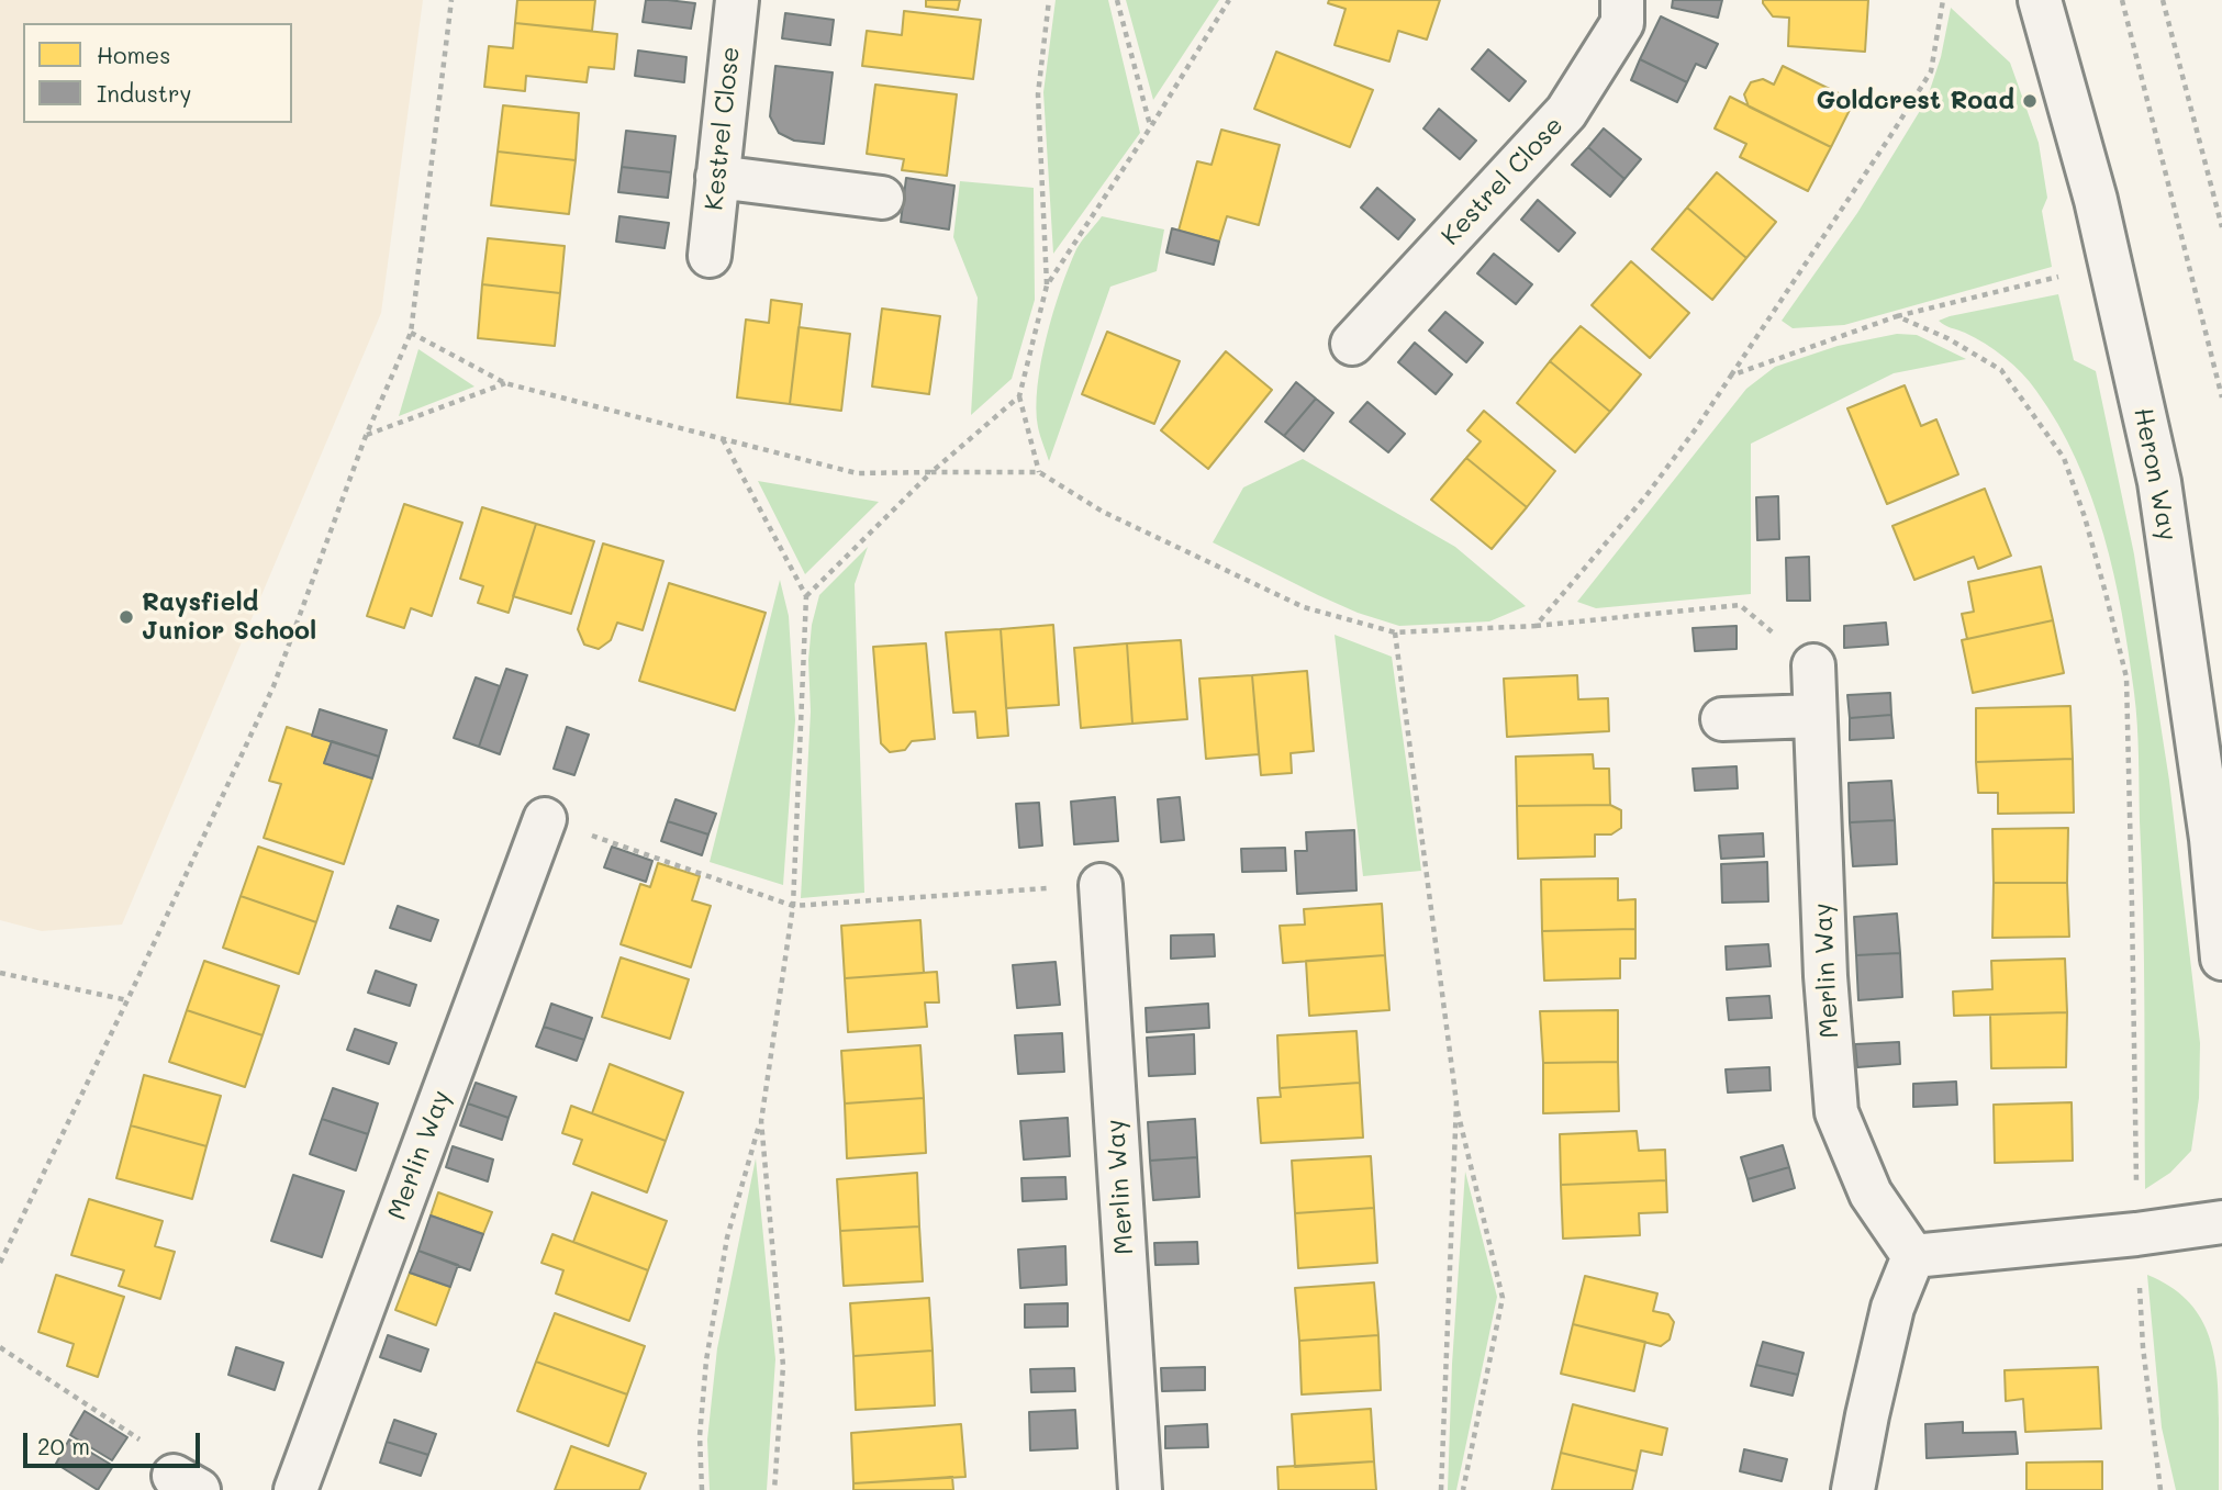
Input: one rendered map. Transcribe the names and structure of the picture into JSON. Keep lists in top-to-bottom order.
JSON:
{
  "streets": {
    "street": ["Kestrel Close", "Heron Way", "Merlin Way"]
  },
  "places": ["Goldcrest Road", "Raysfield Junior School"],
  "legend": ["Homes", "Industry"],
  "scale_bar": "20 m"
}
